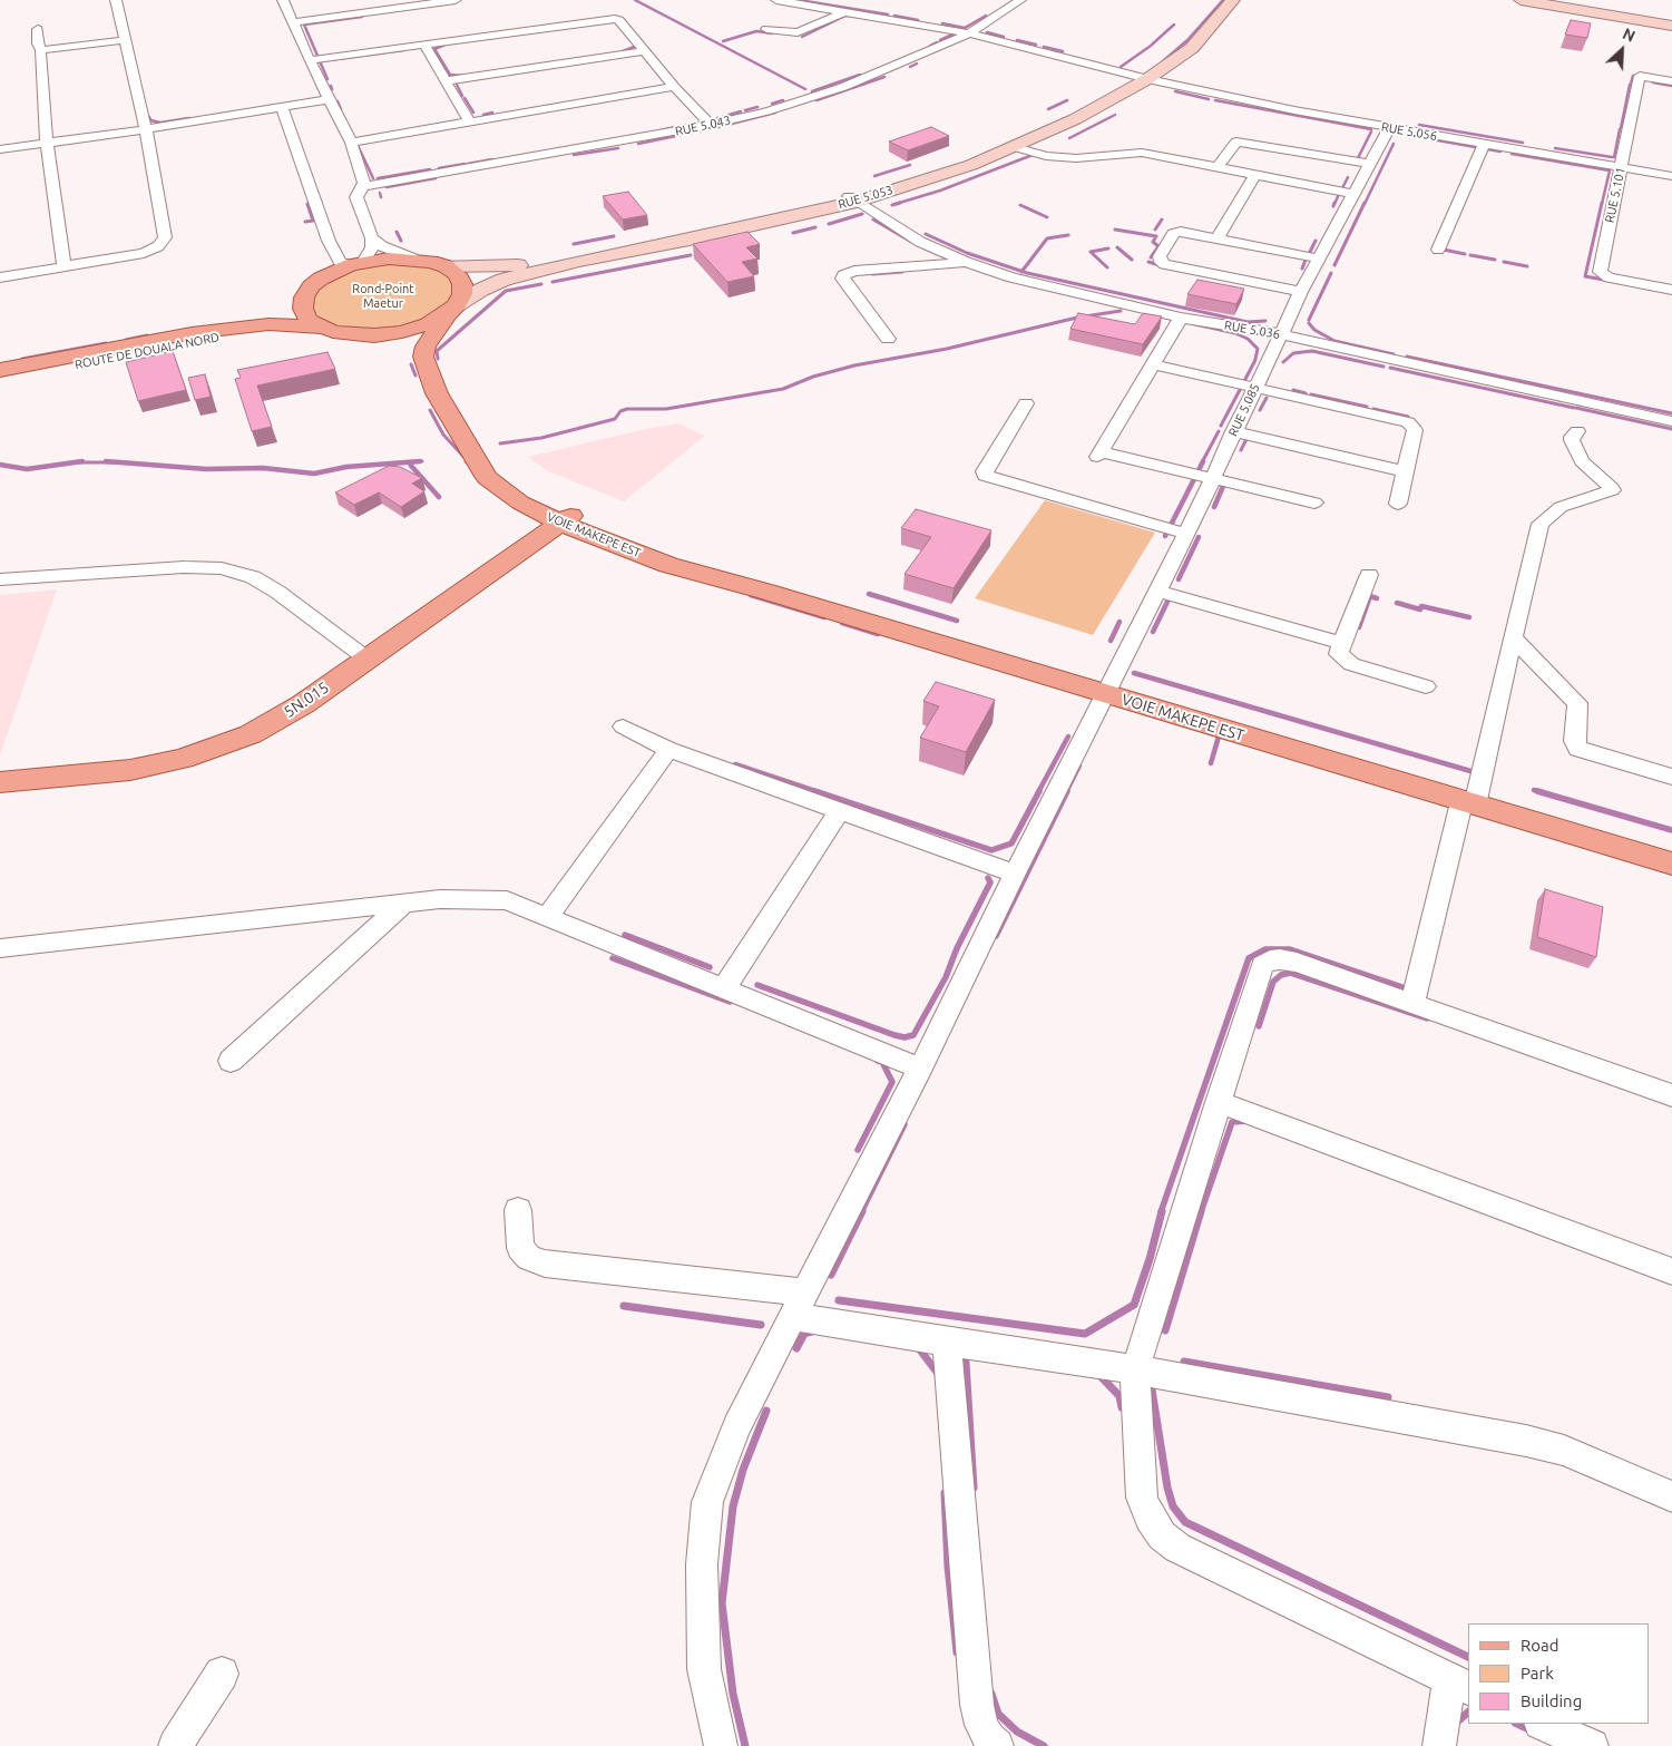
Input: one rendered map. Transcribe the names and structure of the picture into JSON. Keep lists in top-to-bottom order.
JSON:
{
  "streets": {
    "main road": [
      "RUE 5.053",
      "ROUTE DE DOUALA NORD",
      "VOIE MAKEPE EST",
      "5N.015"
    ],
    "street": [
      "RUE 5.043",
      "RUE 5.056",
      "RUE 5.101",
      "RUE 5.036",
      "RUE 5.085"
    ]
  },
  "crossings": [
    ["RUE 5.043", "RUE 5.056"],
    ["RUE 5.056", "RUE 5.101"],
    ["RUE 5.056", "RUE 5.053"],
    ["RUE 5.056", "RUE 5.085"],
    ["RUE 5.053", "RUE 5.036"],
    ["RUE 5.036", "RUE 5.085"],
    ["RUE 5.085", "VOIE MAKEPE EST"],
    ["VOIE MAKEPE EST", "5N.015"]
  ],
  "parks": ["Rond-Point Maetur"],
  "legend": ["Road", "Park", "Building"],
  "north": "top right"
}
